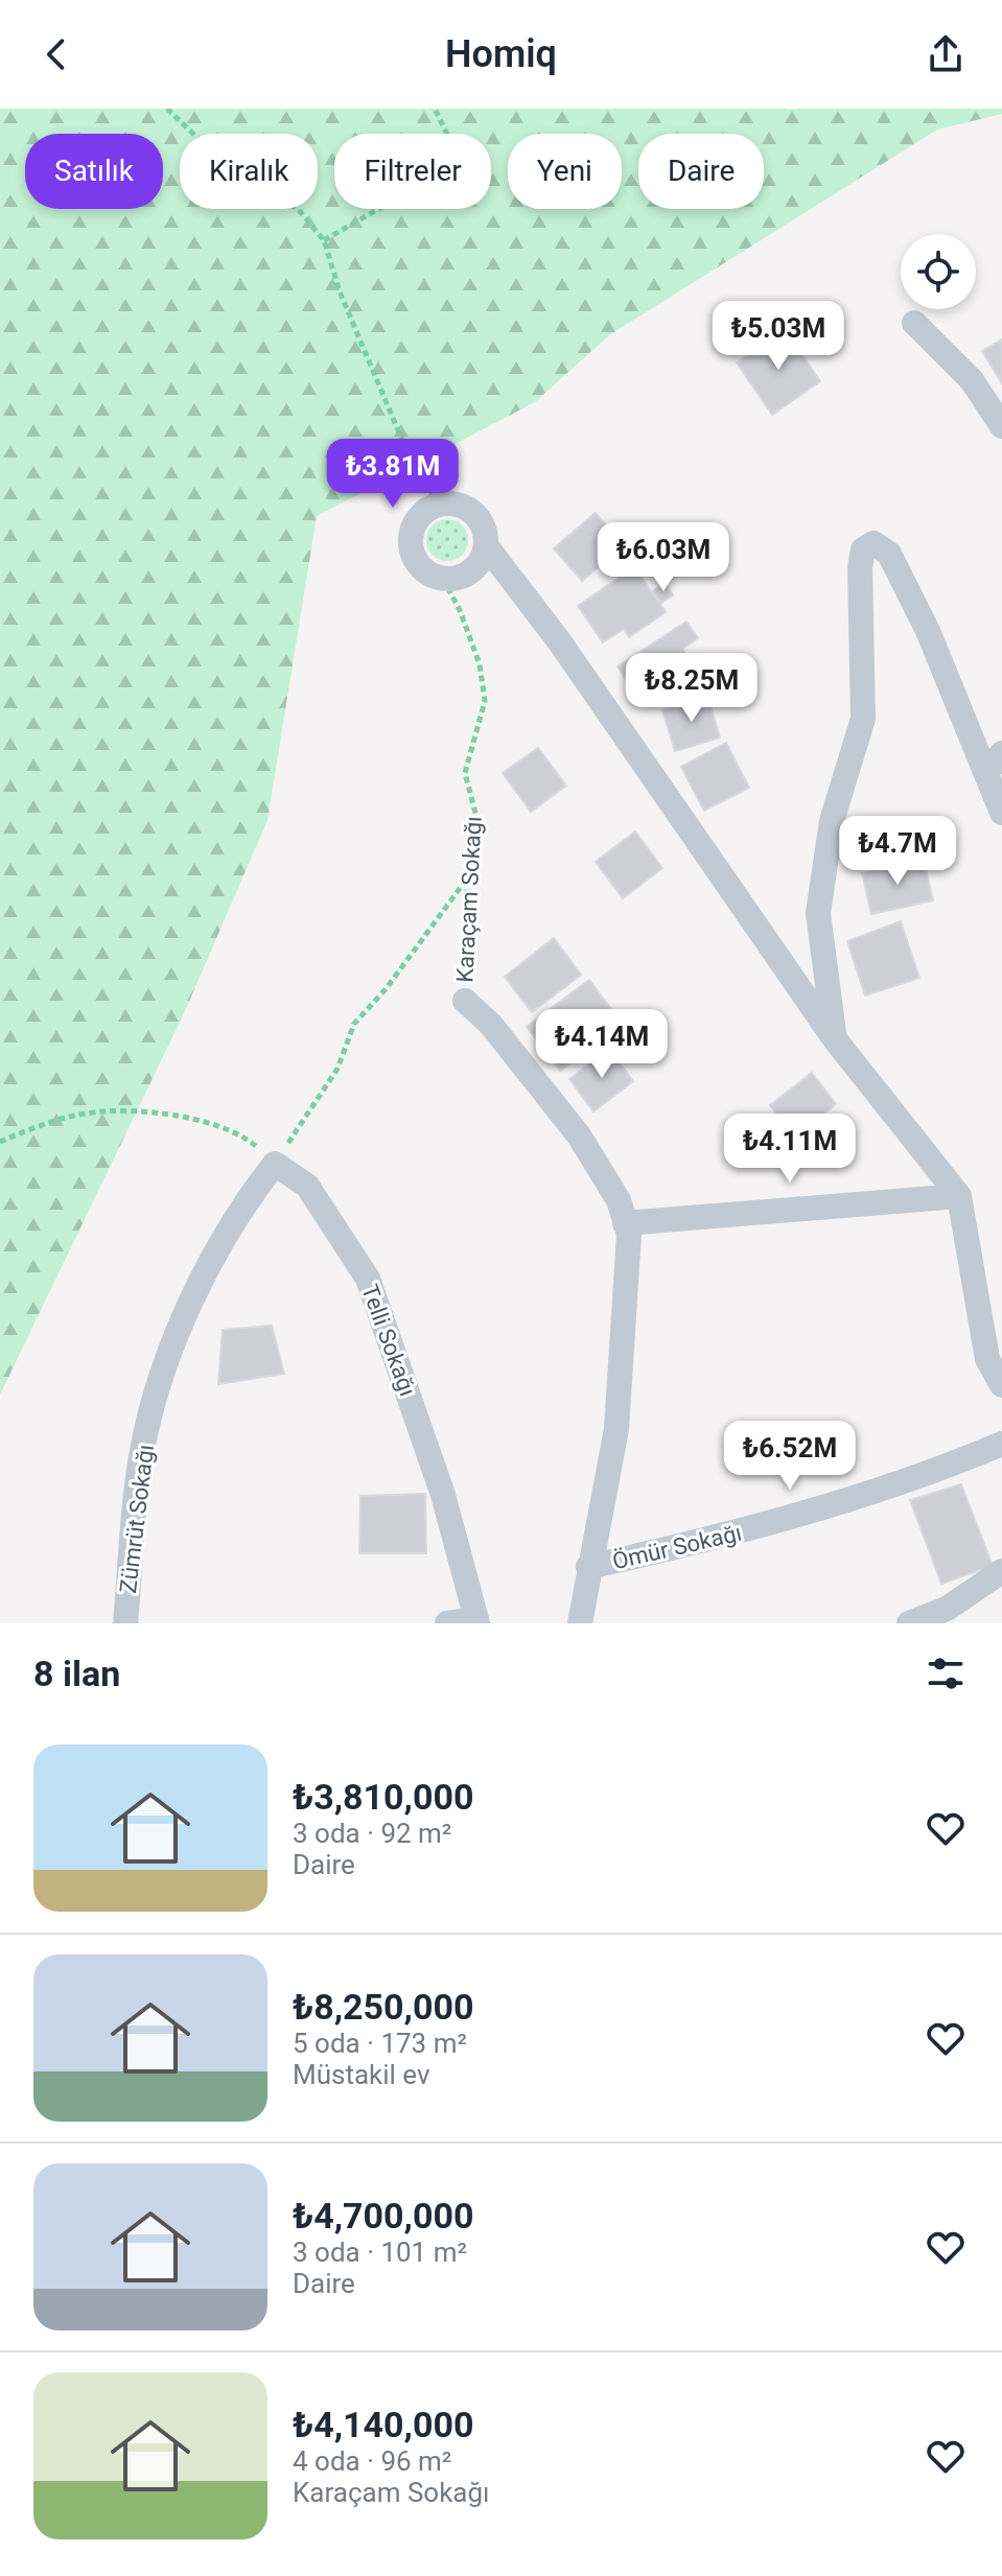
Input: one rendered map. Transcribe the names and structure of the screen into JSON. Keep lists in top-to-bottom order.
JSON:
{
  "streets": {
    "street": [
      "Karaçam Sokağı",
      "Telli Sokağı",
      "Zümrüt Sokağı",
      "Ömür Sokağı"
    ]
  },
  "crossings": [
    ["Karaçam Sokağı", "Ömür Sokağı"],
    ["Telli Sokağı", "Zümrüt Sokağı"]
  ],
  "page": {
    "header": "Homiq",
    "chip": [
      "Satılık",
      "Kiralık",
      "Filtreler",
      "Yeni",
      "Daire"
    ],
    "price": [
      "₺5.03M",
      "₺3.81M",
      "₺6.03M",
      "₺8.25M",
      "₺4.7M",
      "₺4.14M",
      "₺4.11M",
      "₺6.52M"
    ],
    "heading": "8 ilan",
    "list": [
      {
        "name": "₺3,810,000",
        "note": "3 oda · 92 m² · Daire"
      },
      {
        "name": "₺8,250,000",
        "note": "5 oda · 173 m² · Müstakil ev"
      },
      {
        "name": "₺4,700,000",
        "note": "3 oda · 101 m² · Daire"
      },
      {
        "name": "₺4,140,000",
        "note": "4 oda · 96 m² · Karaçam Sokağı"
      }
    ]
  }
}
